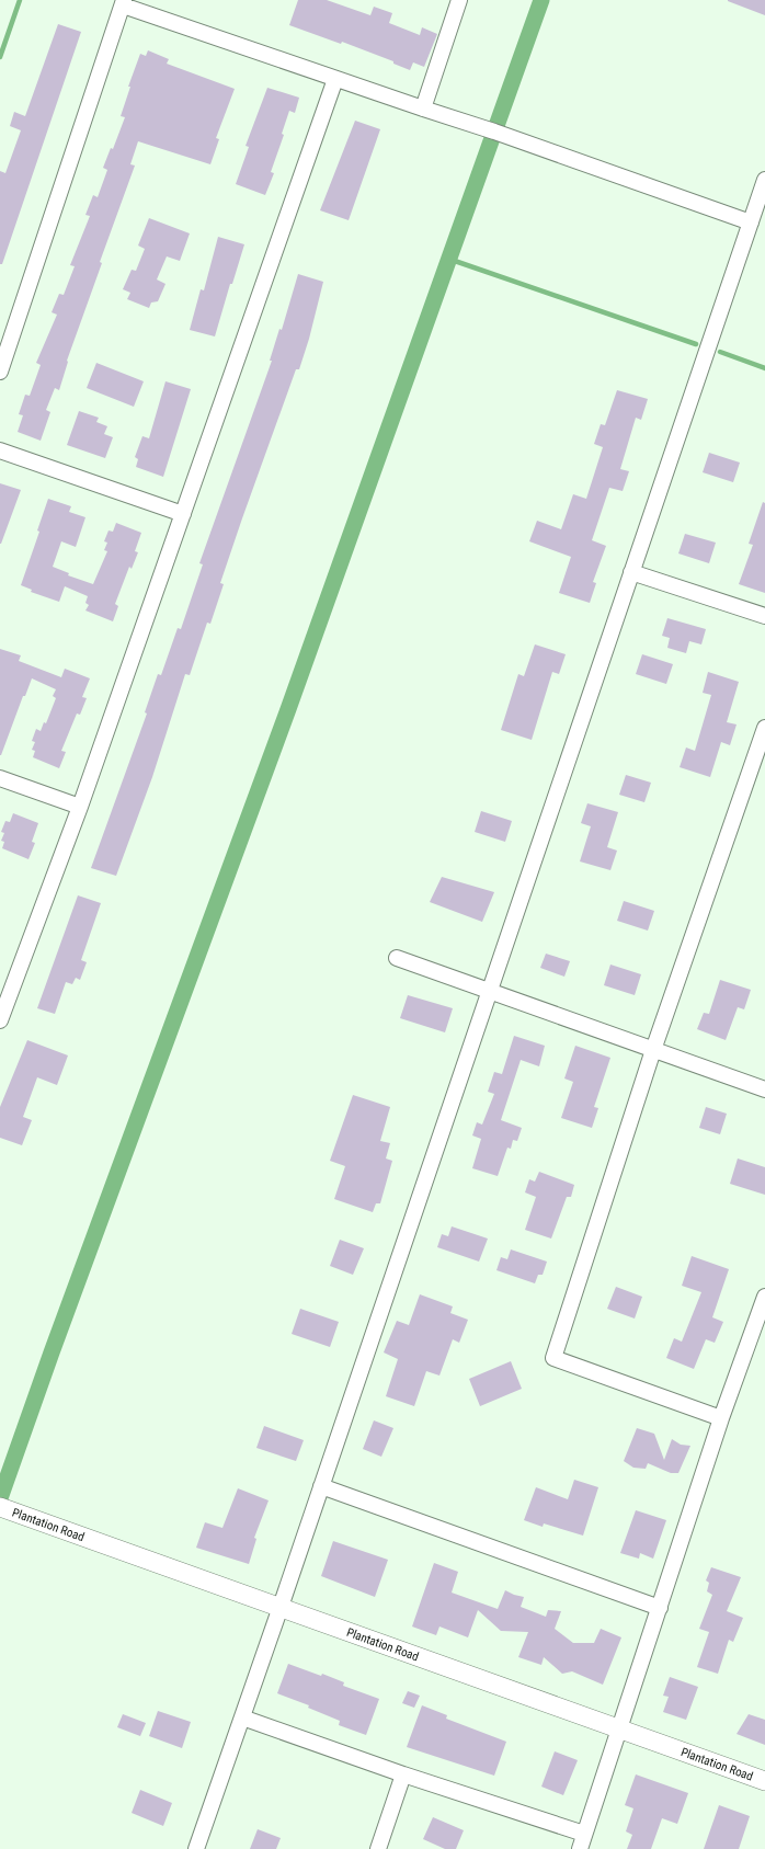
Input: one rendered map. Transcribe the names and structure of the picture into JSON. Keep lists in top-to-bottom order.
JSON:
{
  "streets": {
    "street": ["Plantation Road"]
  }
}
